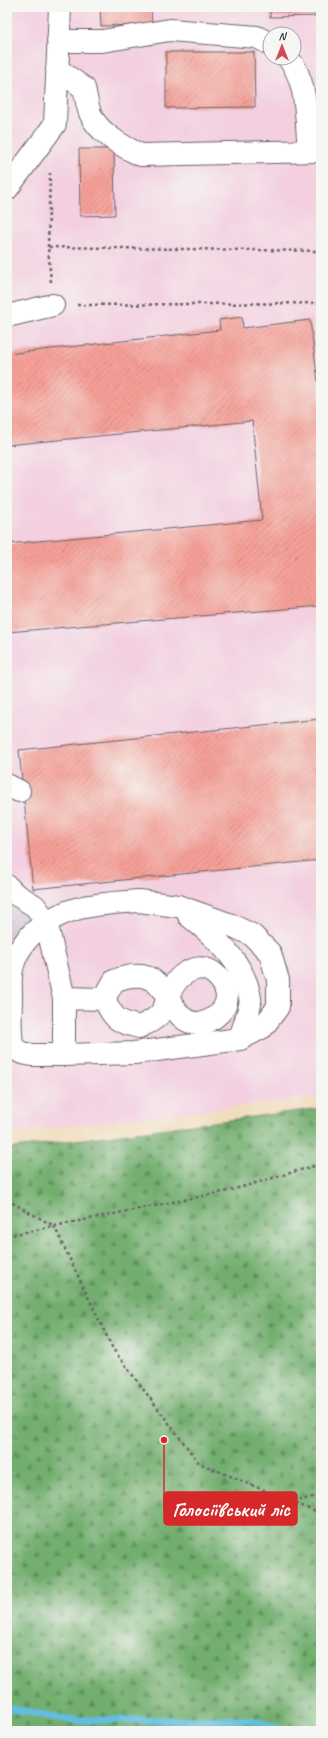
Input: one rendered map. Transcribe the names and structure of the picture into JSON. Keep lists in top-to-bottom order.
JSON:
{
  "places": ["Голосіївський ліс"],
  "north": "top"
}
